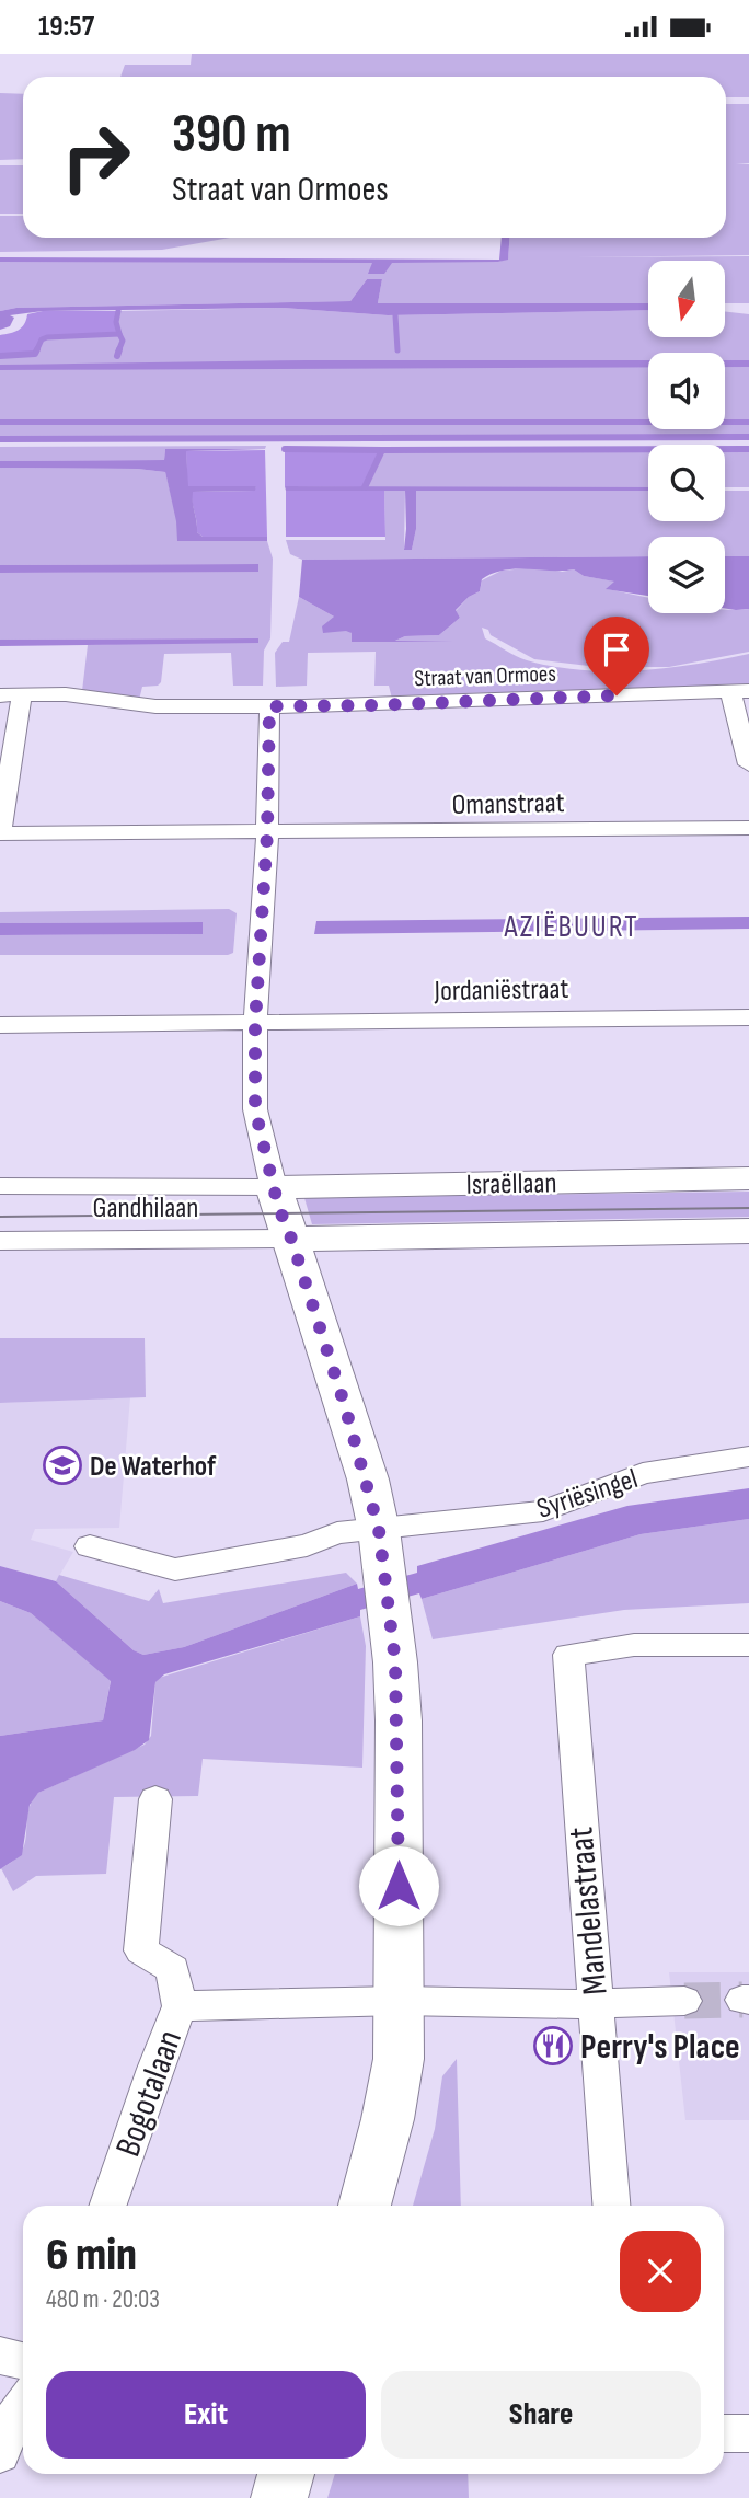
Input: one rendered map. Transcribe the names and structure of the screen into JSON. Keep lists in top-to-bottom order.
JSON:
{
  "streets": {
    "street": [
      "Straat van Ormoes",
      "Omanstraat",
      "Jordaniëstraat",
      "Israëllaan",
      "Gandhilaan",
      "Syriësingel",
      "Mandelastraat",
      "Bogotalaan"
    ]
  },
  "crossings": [
    ["Israëllaan", "Gandhilaan"],
    ["Mandelastraat", "Bogotalaan"]
  ],
  "districts": ["AZIËBUURT"],
  "places": {
    "school or university": ["De Waterhof"],
    "restaurant": ["Perry's Place"]
  },
  "north": "bottom",
  "page": {
    "status": "19:57",
    "turn": ["390 m", "Straat van Ormoes"],
    "heading": ["6 min", "480 m · 20:03"],
    "buttons": ["Exit", "Share"]
  }
}
